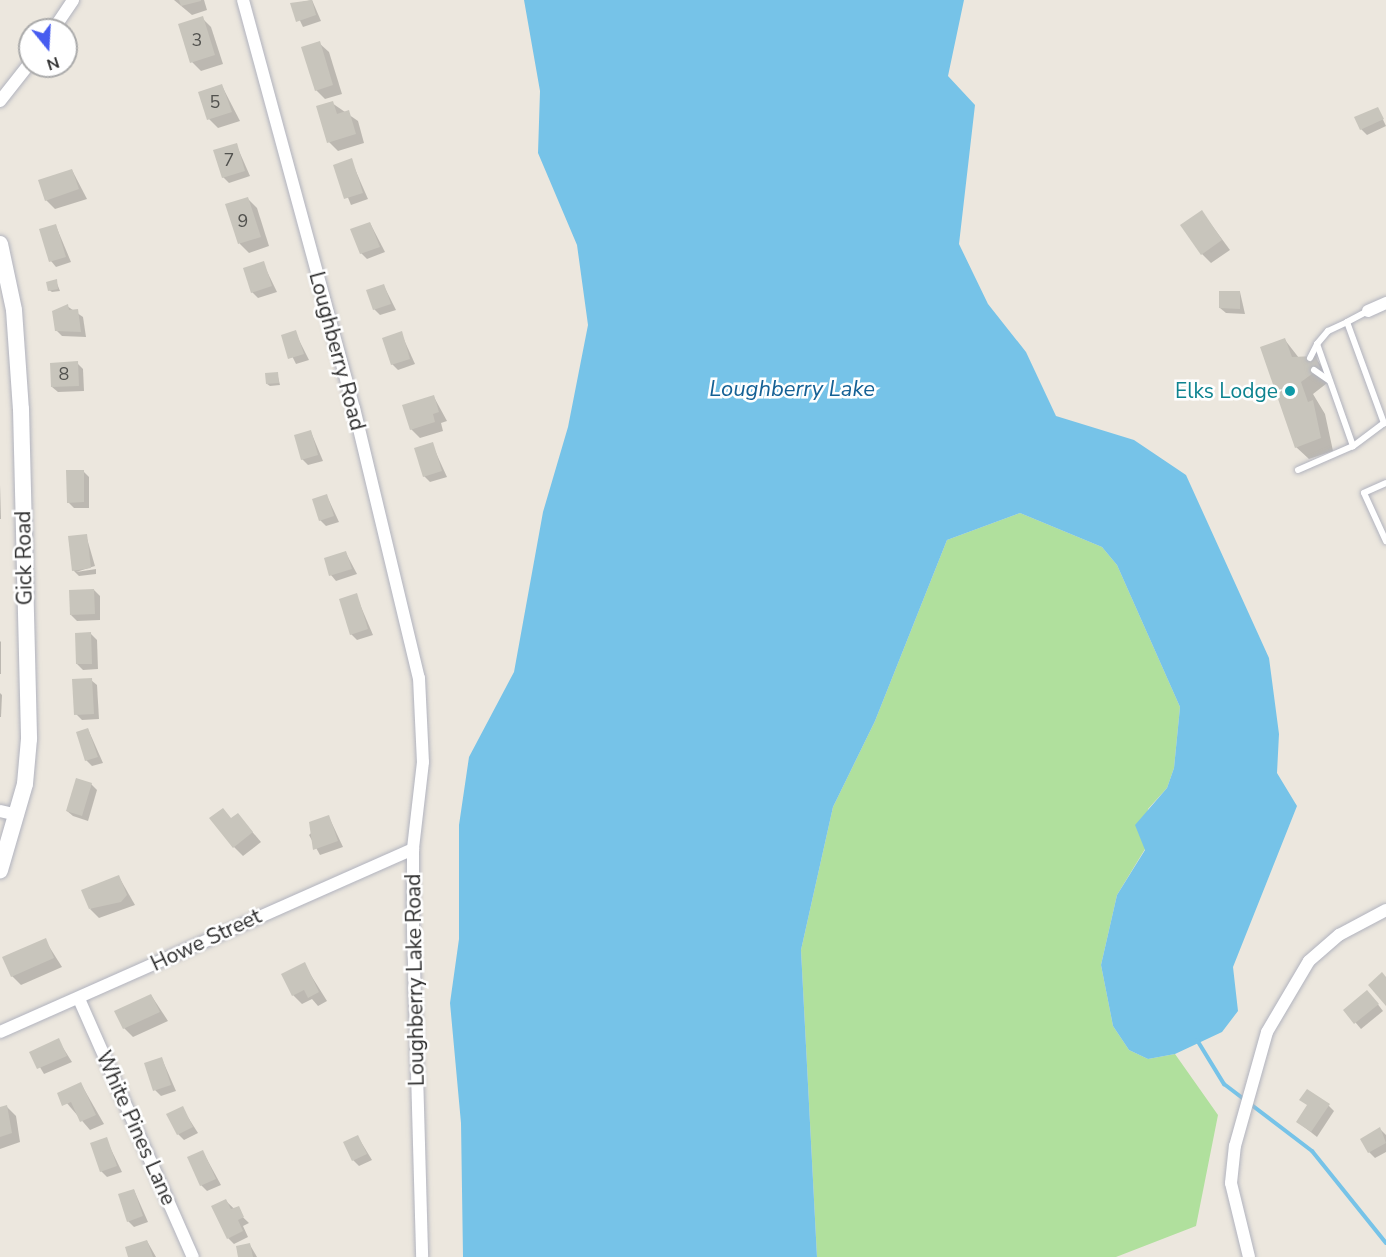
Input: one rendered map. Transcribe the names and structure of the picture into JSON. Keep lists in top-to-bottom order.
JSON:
{
  "streets": {
    "street": [
      "Loughberry Road",
      "Gick Road",
      "Howe Street",
      "Loughberry Lake Road",
      "White Pines Lane"
    ]
  },
  "crossings": [
    ["Loughberry Road", "Loughberry Lake Road"],
    ["Howe Street", "Loughberry Lake Road"],
    ["Howe Street", "White Pines Lane"]
  ],
  "water": ["Loughberry Lake"],
  "places": ["Elks Lodge"],
  "house_numbers": [
    "3",
    "5",
    "7",
    "9",
    "8"
  ],
  "north": "bottom"
}
